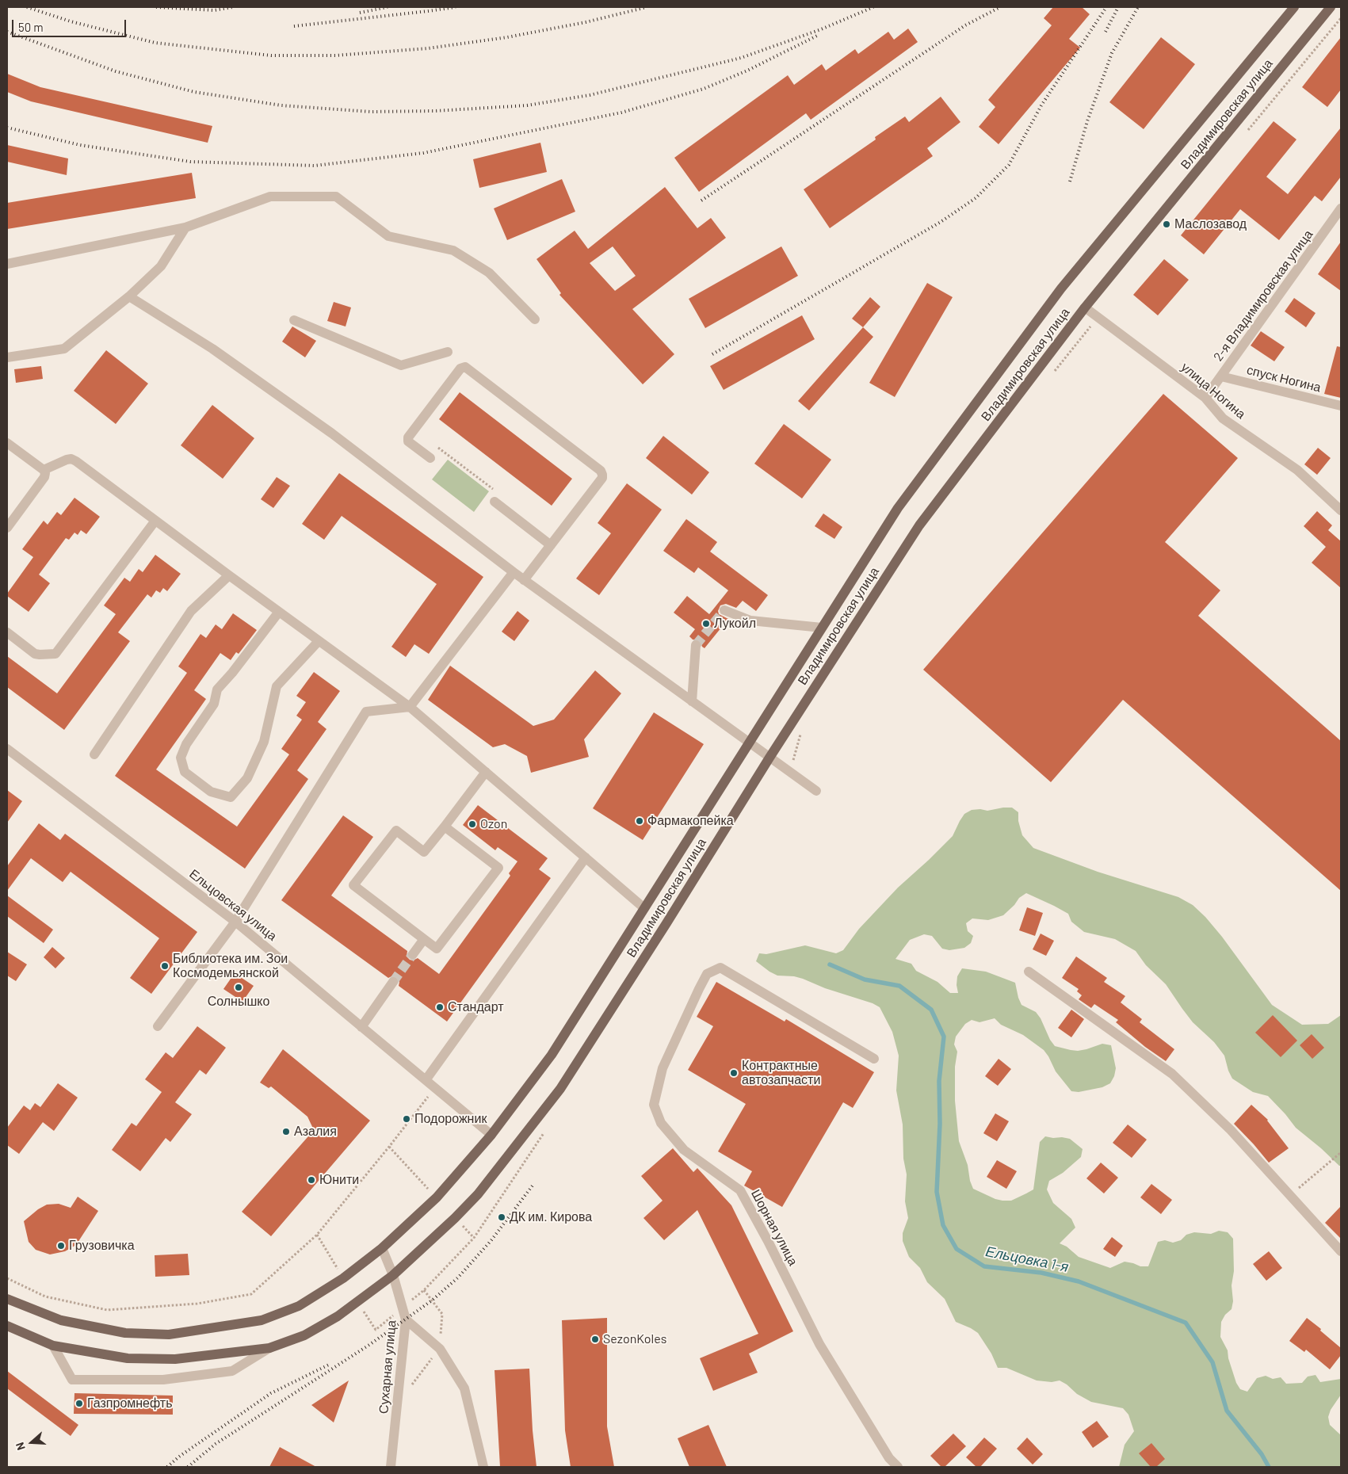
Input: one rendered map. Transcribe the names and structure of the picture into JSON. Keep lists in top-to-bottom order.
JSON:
{
  "streets": {
    "main road": ["Владимировская улица"],
    "street": [
      "2-я Владимировская улица",
      "спуск Ногина",
      "улица Ногина",
      "Ельцовская улица",
      "Шорная улица",
      "Сухарная улица"
    ]
  },
  "crossings": [
    ["Владимировская улица", "улица Ногина"],
    ["Владимировская улица", "Ельцовская улица"],
    ["Владимировская улица", "Сухарная улица"],
    ["2-я Владимировская улица", "спуск Ногина"],
    ["2-я Владимировская улица", "улица Ногина"]
  ],
  "water": ["Ельцовка 1-я"],
  "places": [
    "Маслозавод",
    "Лукойл",
    "Фармакопейка",
    "Ozon",
    "Библиотека им. Зои Космодемьянской",
    "Солнышко",
    "Стандарт",
    "Контрактные автозапчасти",
    "Подорожник",
    "Азалия",
    "Юнити",
    "ДК им. Кирова",
    "Грузовичка",
    "SezonKoles",
    "Газпромнефть"
  ],
  "scale_bar": "50 m",
  "north": "left"
}
